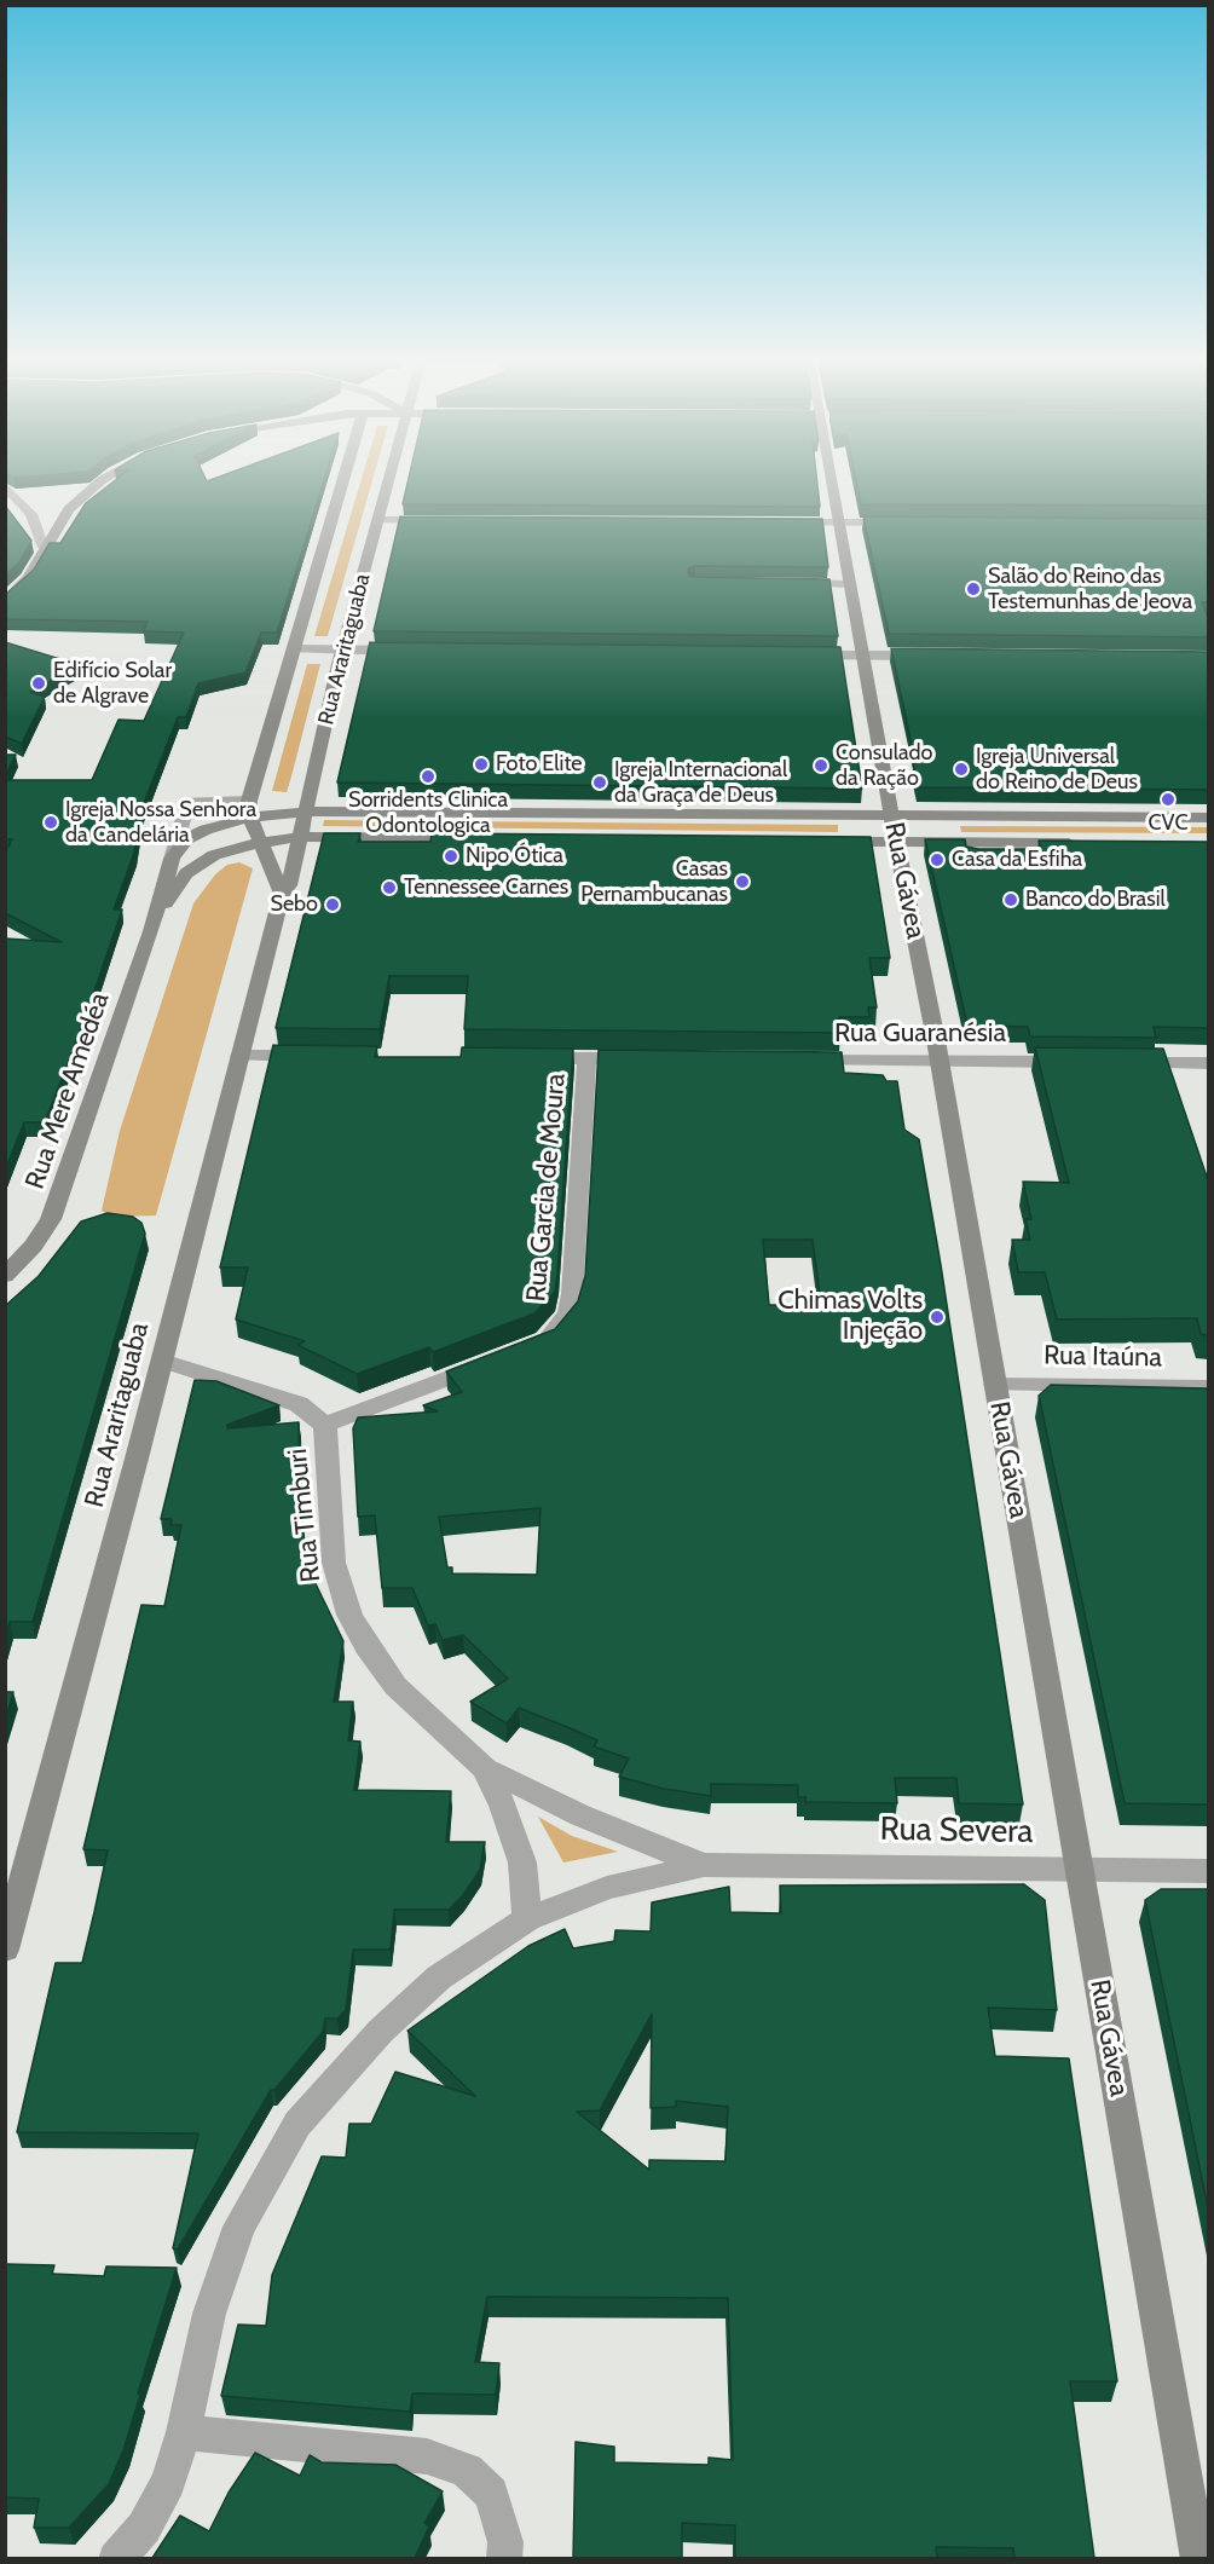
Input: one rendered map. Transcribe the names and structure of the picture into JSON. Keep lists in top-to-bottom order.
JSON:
{
  "streets": {
    "main road": ["Rua Araritaguaba", "Rua Gávea", "Rua Mere Amedéa"],
    "street": [
      "Rua Guaranésia",
      "Rua Garcia de Moura",
      "Rua Itaúna",
      "Rua Timburi",
      "Rua Severa"
    ]
  },
  "crossings": [
    ["Rua Araritaguaba", "Rua Mere Amedéa"],
    ["Rua Araritaguaba", "Rua Timburi"],
    ["Rua Gávea", "Rua Guaranésia"],
    ["Rua Gávea", "Rua Itaúna"],
    ["Rua Gávea", "Rua Severa"]
  ],
  "places": [
    "Salão do Reino das Testemunhas de Jeova",
    "Edifício Solar de Algrave",
    "Foto Elite",
    "Consulado da Ração",
    "Igreja Universal do Reino de Deus",
    "Sorridents Clinica Odontologica",
    "Igreja Internacional da Graça de Deus",
    "CVC",
    "Igreja Nossa Senhora da Candelária",
    "Nipo Ótica",
    "Casa da Esfiha",
    "Casas Pernambucanas",
    "Tennessee Carnes",
    "Banco do Brasil",
    "Sebo",
    "Chimas Volts Injeção"
  ]
}
